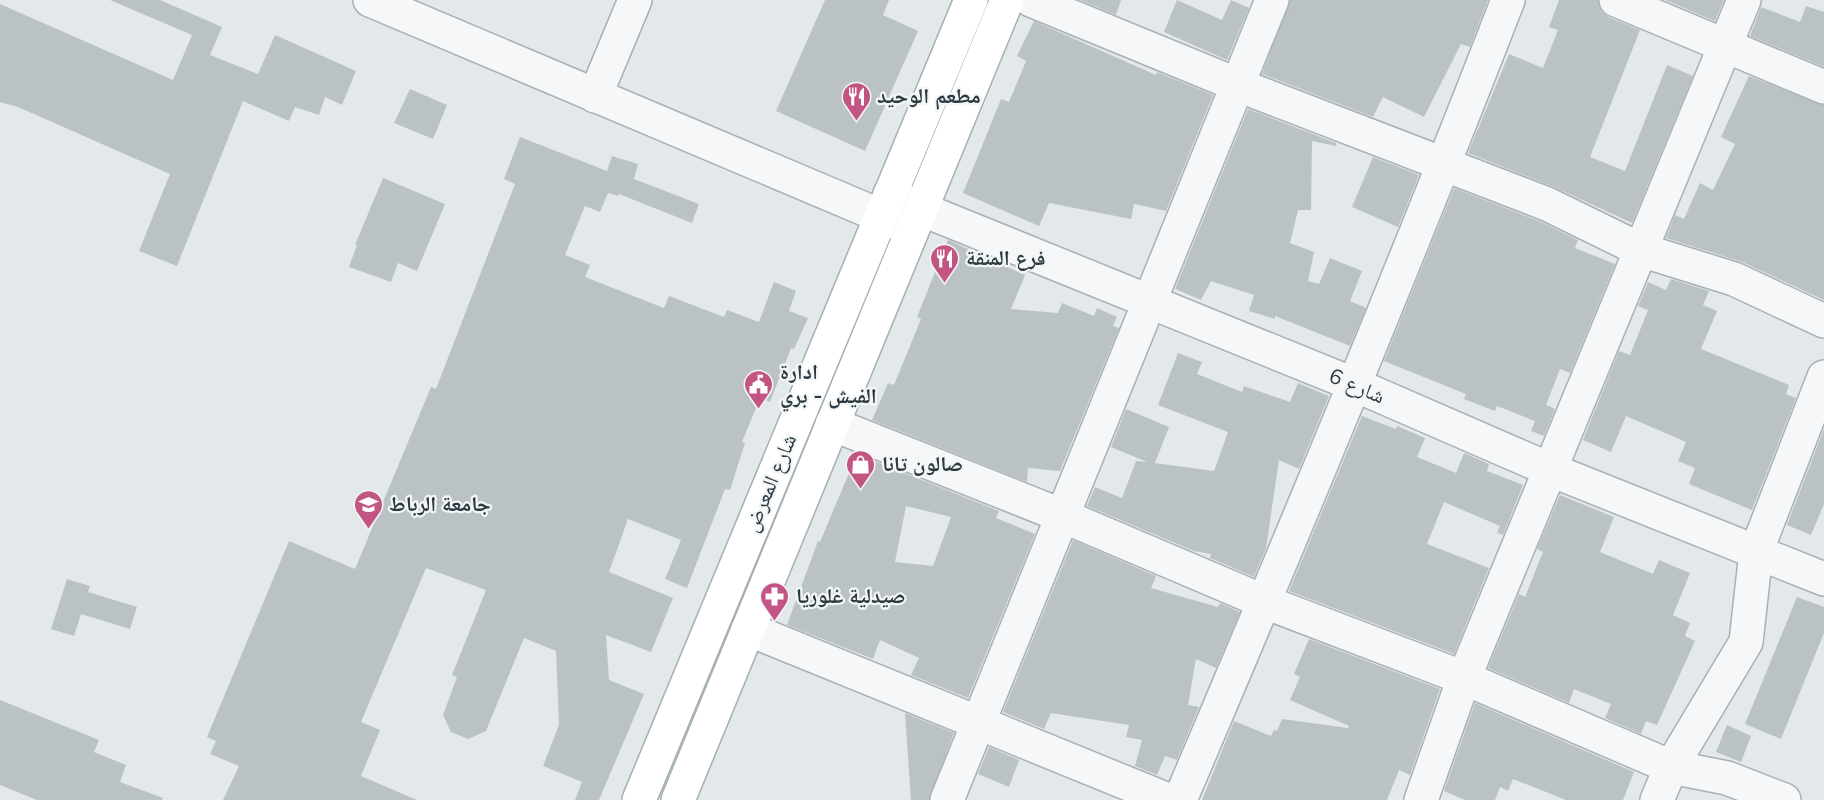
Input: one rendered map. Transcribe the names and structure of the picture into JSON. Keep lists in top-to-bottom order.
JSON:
{
  "streets": {
    "main road": ["شارع المعرض"],
    "street": ["شارع 6"]
  },
  "crossings": [
    ["شارع 6", "شارع المعرض"]
  ],
  "places": {
    "restaurant": ["مطعم الوحيد", "فرع المنقة"],
    "public building": ["ادارة الفيش - بري"],
    "shop": ["صالون تانا"],
    "school or university": ["جامعة الرباط"],
    "pharmacy": ["صيدلية غلوريا"]
  }
}
